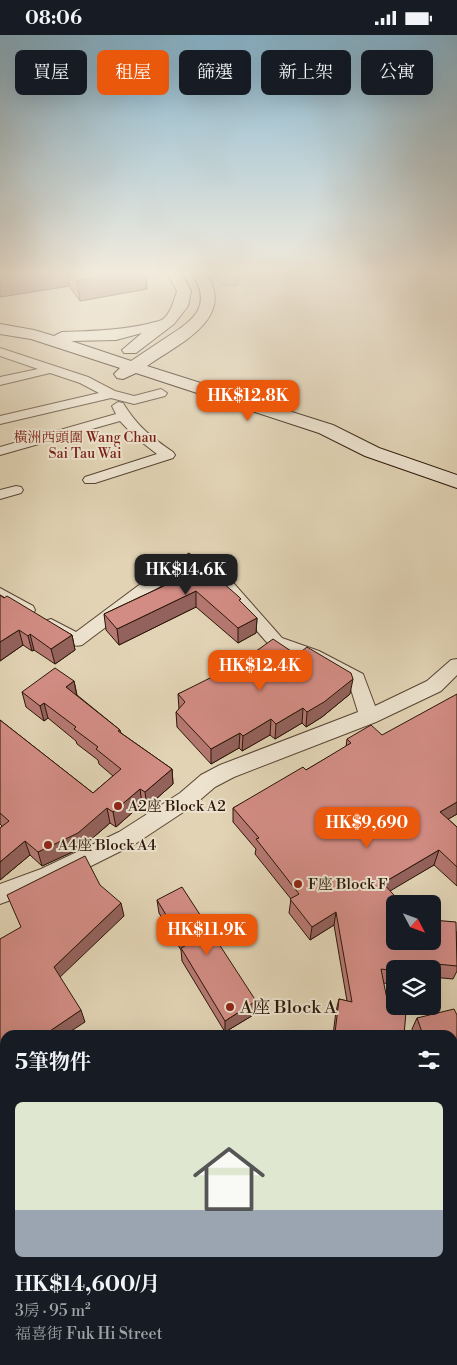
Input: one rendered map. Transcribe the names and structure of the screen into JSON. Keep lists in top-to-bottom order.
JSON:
{
  "districts": ["橫洲西頭圍 Wang Chau Sai Tau Wai"],
  "places": [
    "A2座 Block A2",
    "A4座 Block A4",
    "F座 Block F",
    "A座 Block A"
  ],
  "north": "bottom right",
  "page": {
    "status": "08:06",
    "chip": [
      "買屋",
      "租屋",
      "篩選",
      "新上架",
      "公寓"
    ],
    "price": [
      "HK$12.8K",
      "HK$14.6K",
      "HK$12.4K",
      "HK$9,690",
      "HK$11.9K"
    ],
    "heading": "5筆物件",
    "list": [
      {
        "name": "HK$14,600/月",
        "note": "3房 · 95 m² · 福喜街 Fuk Hi Street"
      }
    ]
  }
}
